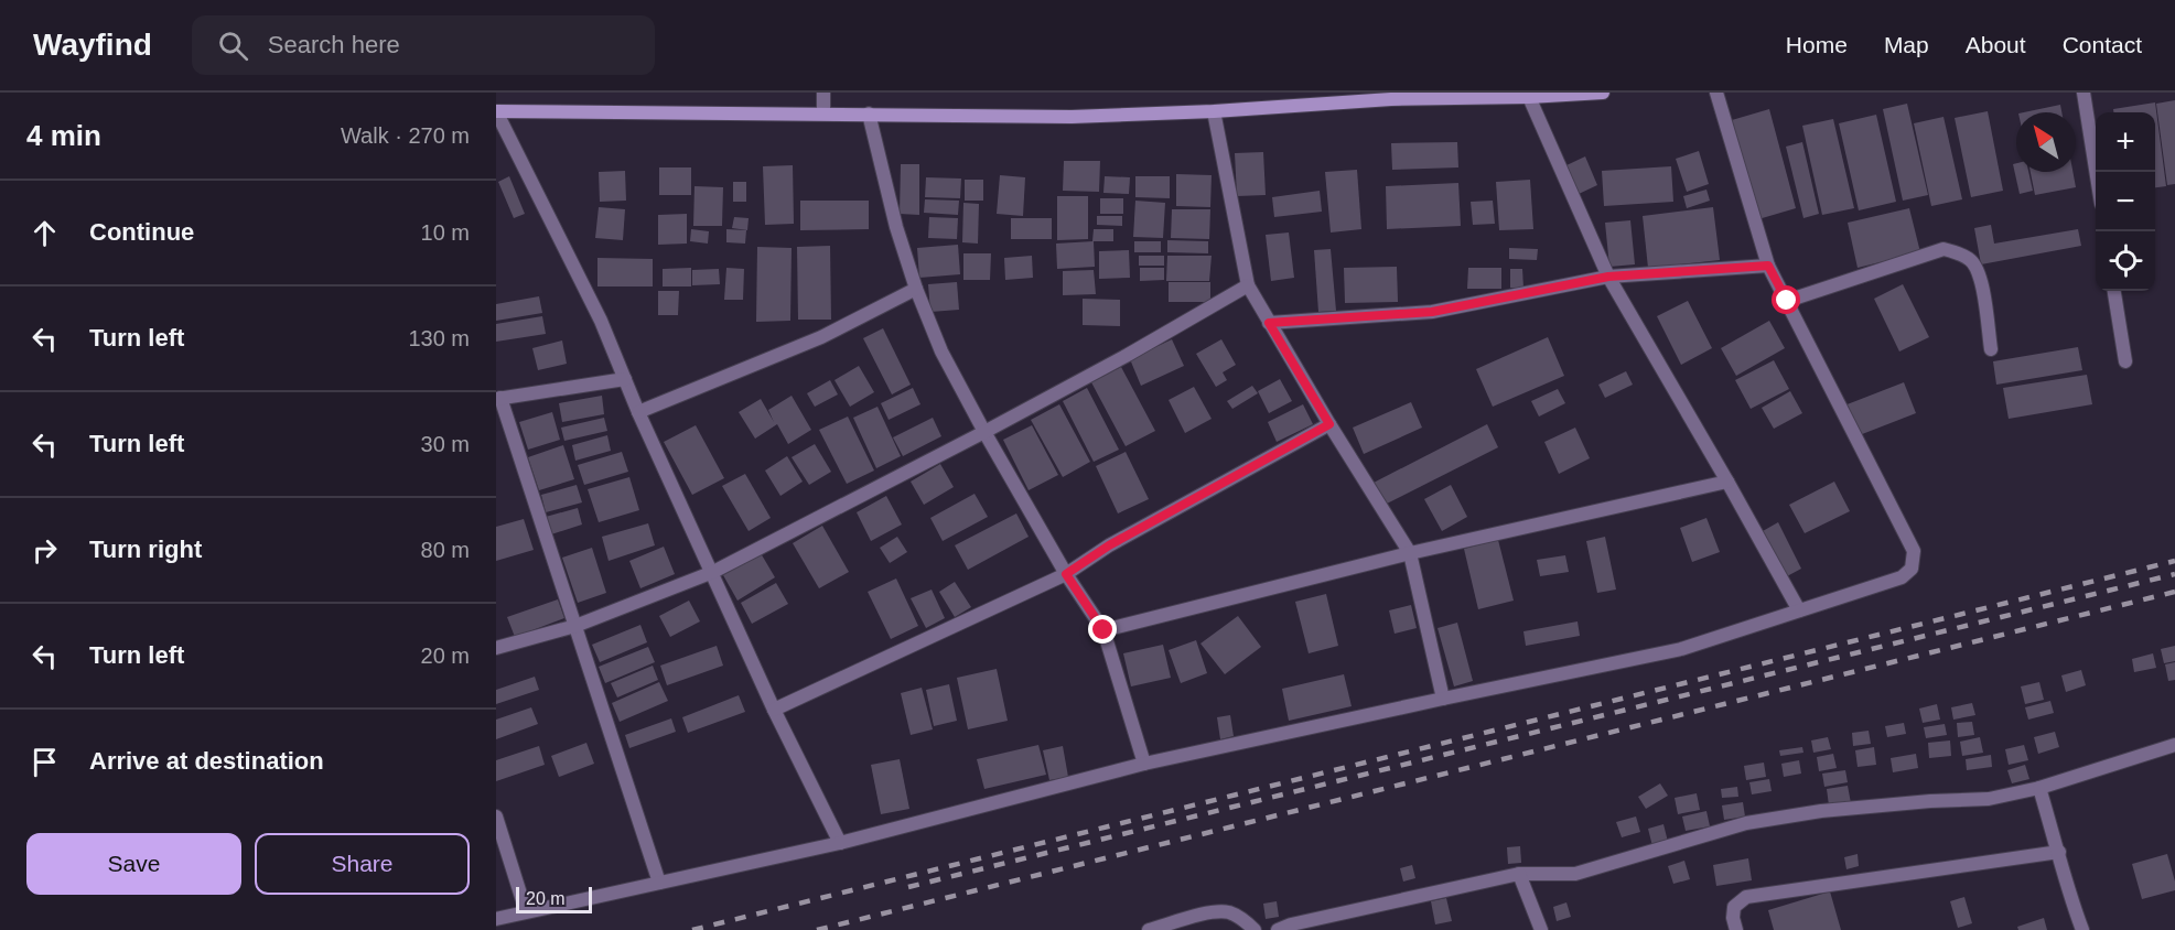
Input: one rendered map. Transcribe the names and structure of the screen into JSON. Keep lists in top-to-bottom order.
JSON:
{
  "scale_bar": "20 m",
  "north": "top left",
  "page": {
    "header": "Wayfind",
    "search": "Search here",
    "nav": [
      "Home",
      "Map",
      "About",
      "Contact"
    ],
    "heading": ["4 min", "Walk · 270 m"],
    "map_buttons": ["+", "−"],
    "list": [
      ["Continue", "10 m"],
      ["Turn left", "130 m"],
      ["Turn left", "30 m"],
      ["Turn right", "80 m"],
      ["Turn left", "20 m"],
      "Arrive at destination"
    ],
    "buttons": ["Save", "Share"],
    "scale": "20 m"
  }
}
